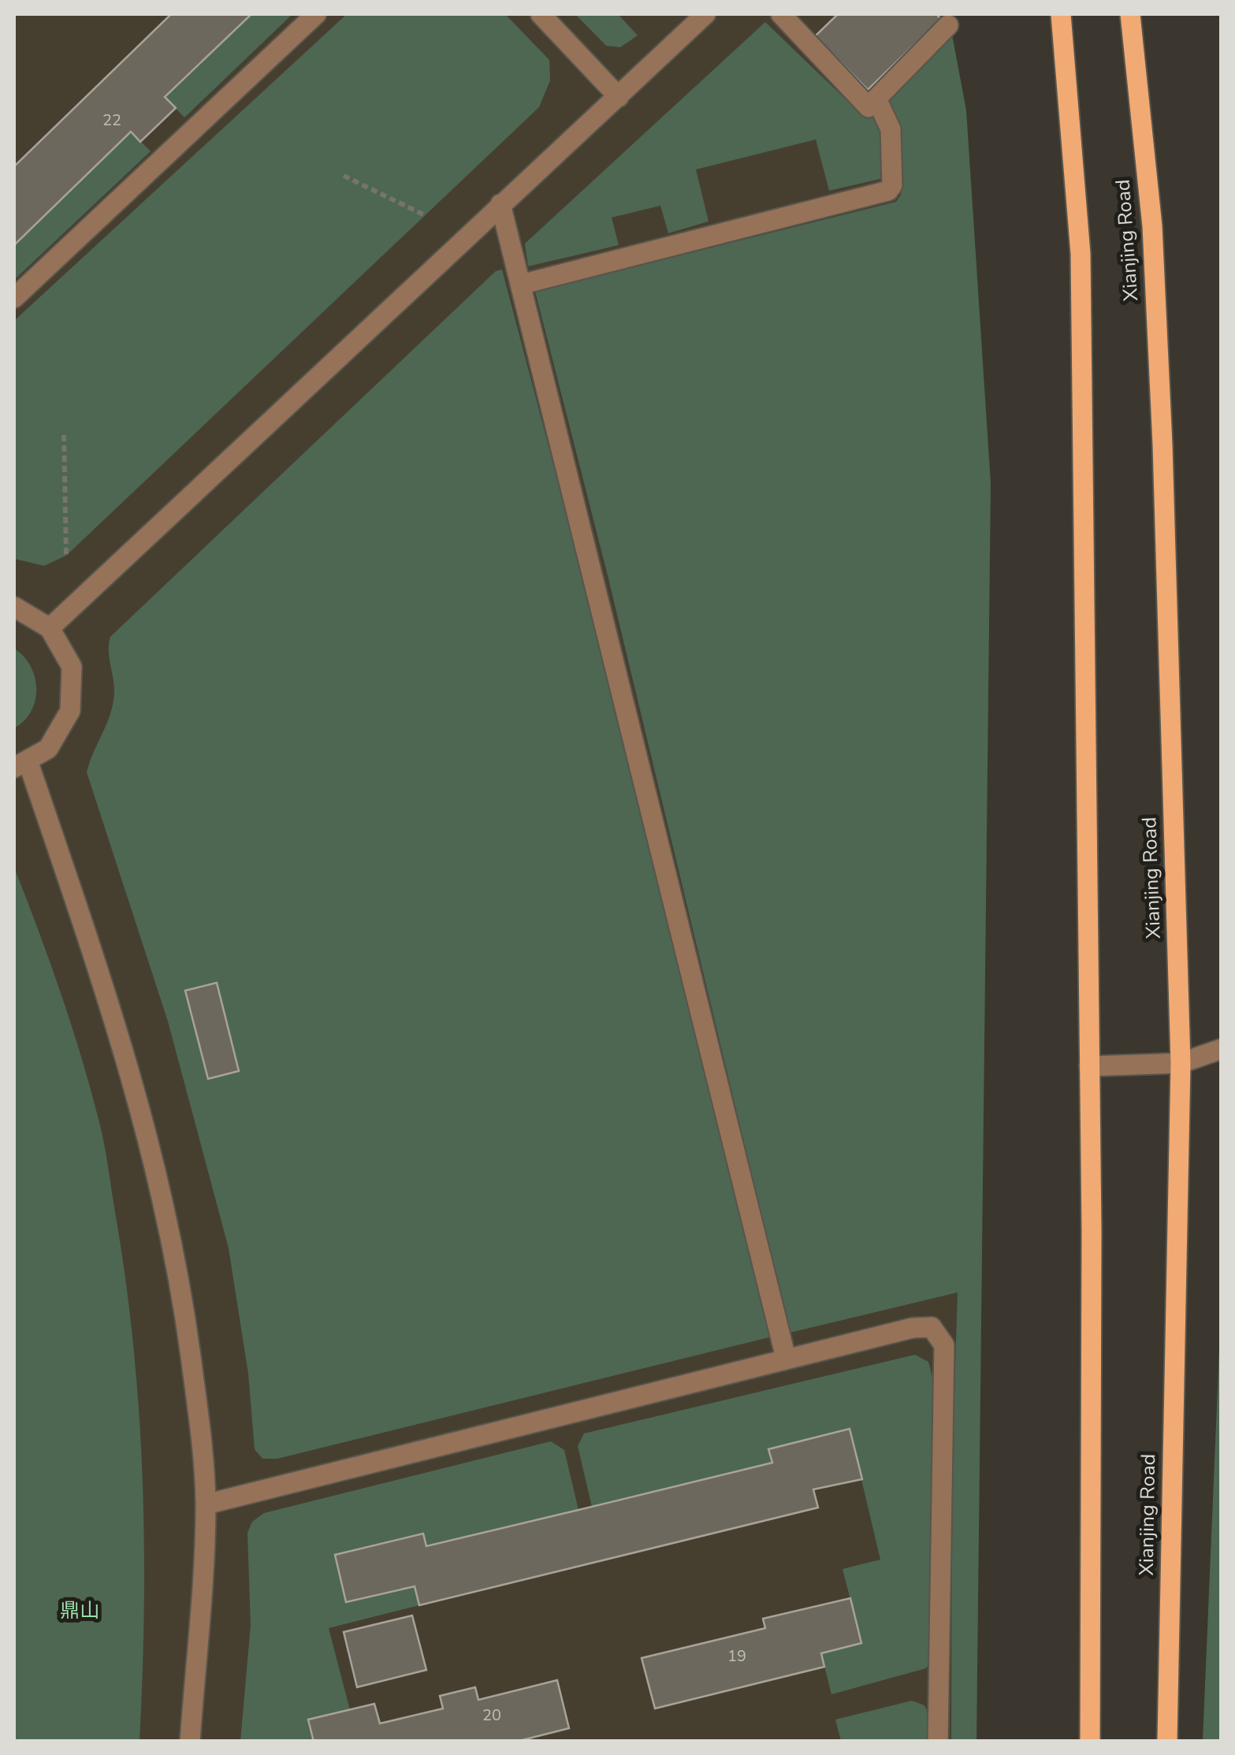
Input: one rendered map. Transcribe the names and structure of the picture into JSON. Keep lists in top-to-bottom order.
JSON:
{
  "streets": {
    "main road": ["Xianjing Road"]
  },
  "parks": ["鼎山"],
  "house_numbers": ["22", "19", "20"]
}
